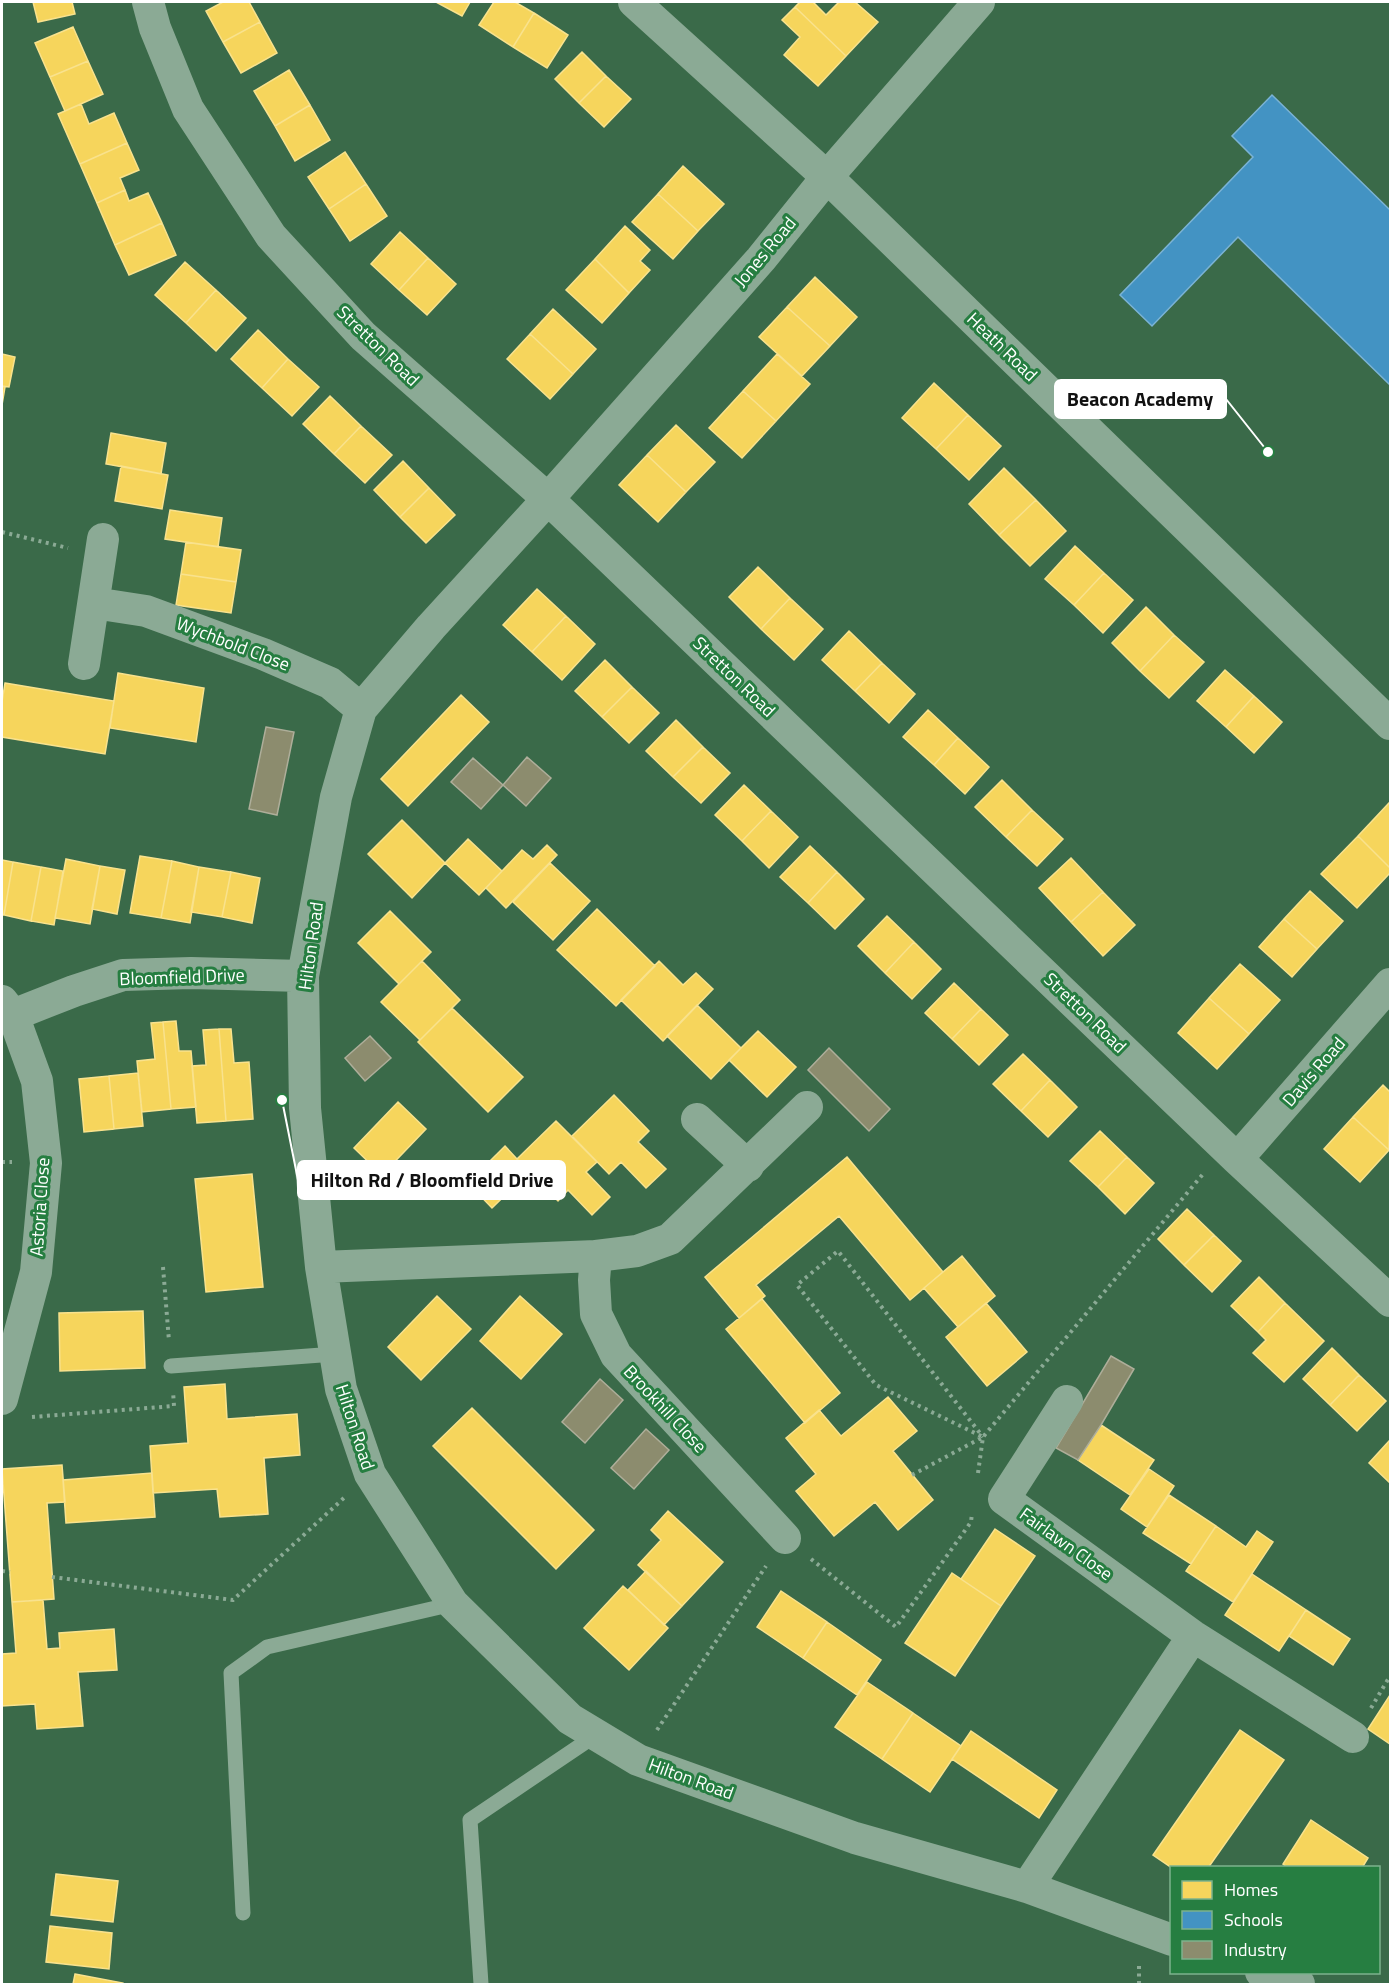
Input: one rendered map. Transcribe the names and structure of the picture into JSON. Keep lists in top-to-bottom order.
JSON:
{
  "streets": {
    "street": [
      "Jones Road",
      "Stretton Road",
      "Heath Road",
      "Wychbold Close",
      "Hilton Road",
      "Bloomfield Drive",
      "Davis Road",
      "Astoria Close",
      "Brookhill Close",
      "Fairlawn Close"
    ]
  },
  "crossings": [
    ["Jones Road", "Stretton Road"],
    ["Jones Road", "Heath Road"],
    ["Jones Road", "Hilton Road"],
    ["Stretton Road", "Hilton Road"],
    ["Stretton Road", "Davis Road"],
    ["Wychbold Close", "Hilton Road"],
    ["Hilton Road", "Bloomfield Drive"],
    ["Bloomfield Drive", "Astoria Close"]
  ],
  "places": ["Beacon Academy", "Hilton Rd / Bloomfield Drive"],
  "legend": ["Homes", "Schools", "Industry"]
}
